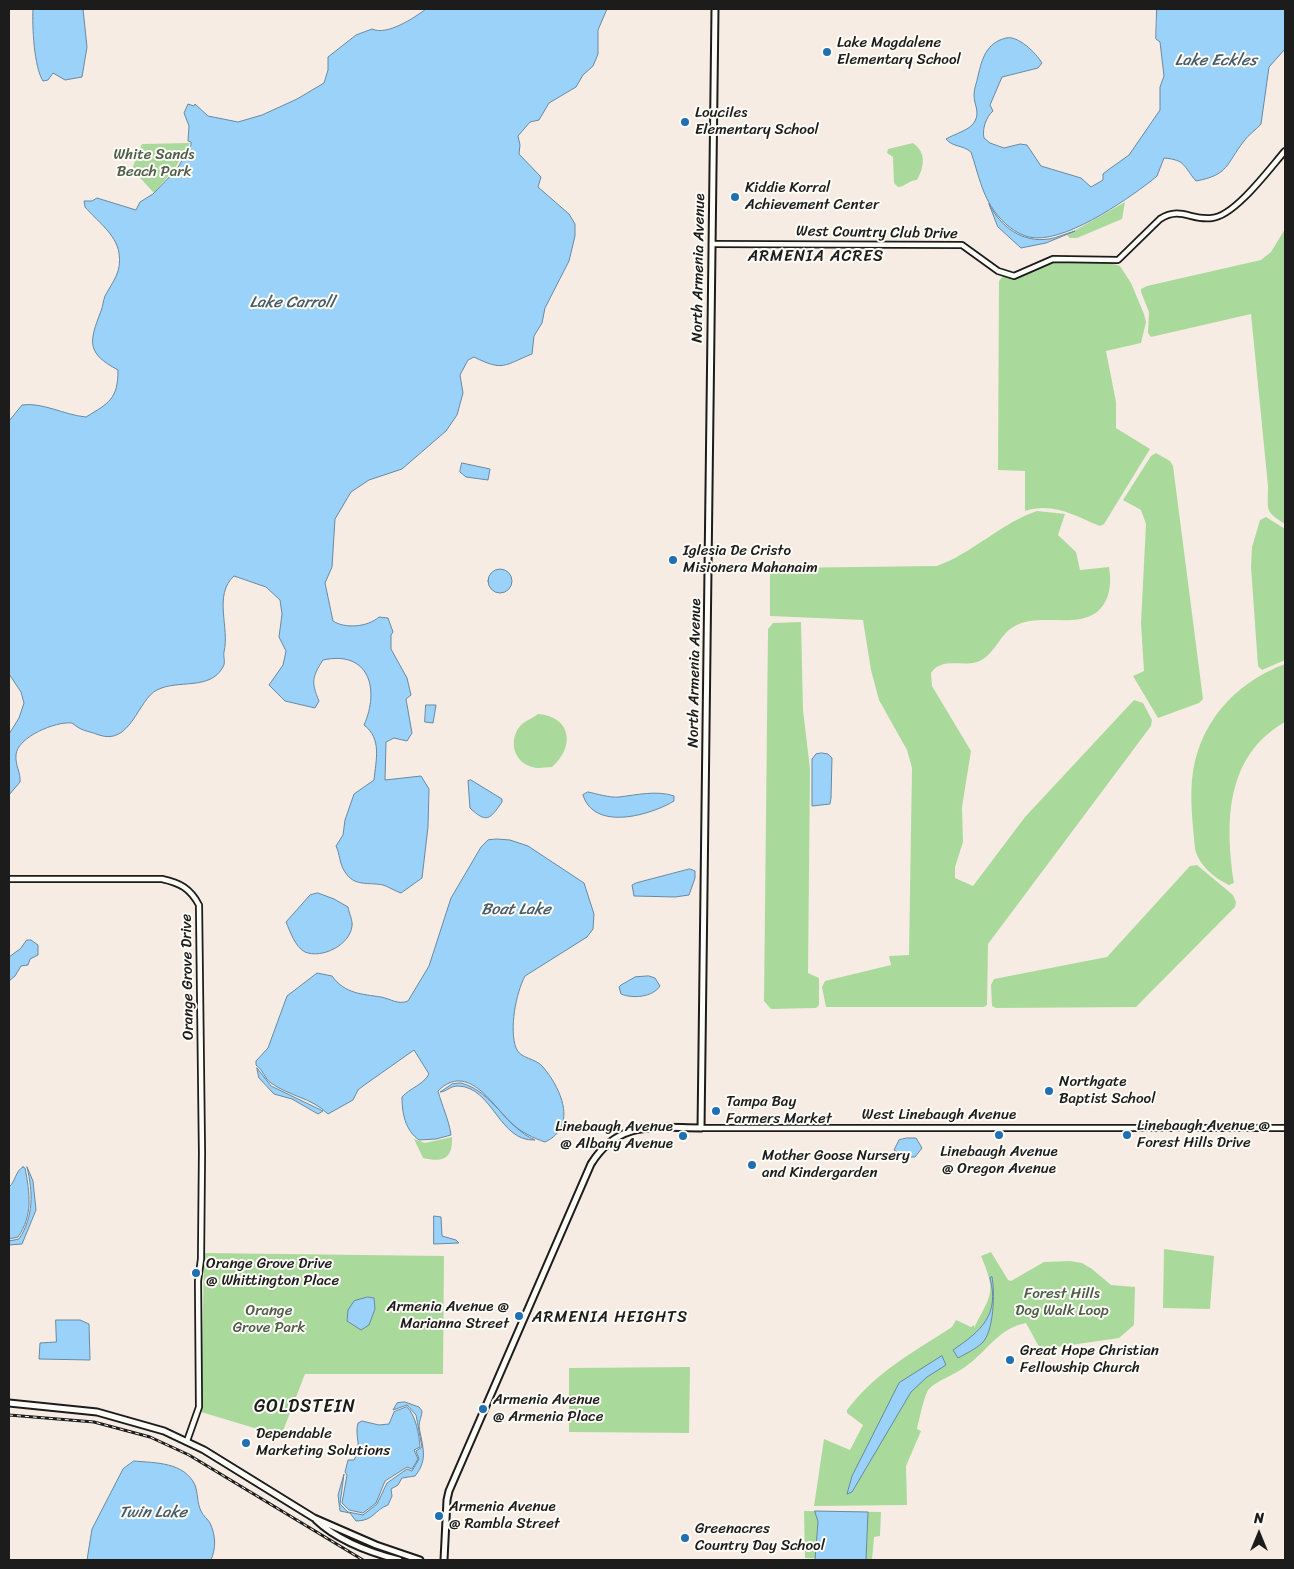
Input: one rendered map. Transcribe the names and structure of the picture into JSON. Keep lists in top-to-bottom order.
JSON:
{
  "streets": {
    "main road": ["North Armenia Avenue", "West Linebaugh Avenue"],
    "street": ["West Country Club Drive", "Orange Grove Drive"]
  },
  "crossings": [
    ["West Country Club Drive", "North Armenia Avenue"],
    ["North Armenia Avenue", "West Linebaugh Avenue"]
  ],
  "districts": ["ARMENIA ACRES", "ARMENIA HEIGHTS", "GOLDSTEIN"],
  "water": [
    "Lake Eckles",
    "Lake Carroll",
    "Boat Lake",
    "Twin Lake"
  ],
  "parks": ["White Sands Beach Park", "Forest Hills Dog Walk Loop", "Orange Grove Park"],
  "places": [
    "Lake Magdalene Elementary School",
    "Louciles Elementary School",
    "Kiddie Korral Achievement Center",
    "Iglesia De Cristo Misionera Mahanaim",
    "Northgate Baptist School",
    "Tampa Bay Farmers Market",
    "Linebaugh Avenue @ Oregon Avenue",
    "Linebaugh Avenue @ Forest Hills Drive",
    "Linebaugh Avenue @ Albany Avenue",
    "Mother Goose Nursery and Kindergarden",
    "Orange Grove Drive @ Whittington Place",
    "Armenia Avenue @ Marianna Street",
    "Great Hope Christian Fellowship Church",
    "Armenia Avenue @ Armenia Place",
    "Dependable Marketing Solutions",
    "Armenia Avenue @ Rambla Street",
    "Greenacres Country Day School"
  ],
  "north": "top"
}
